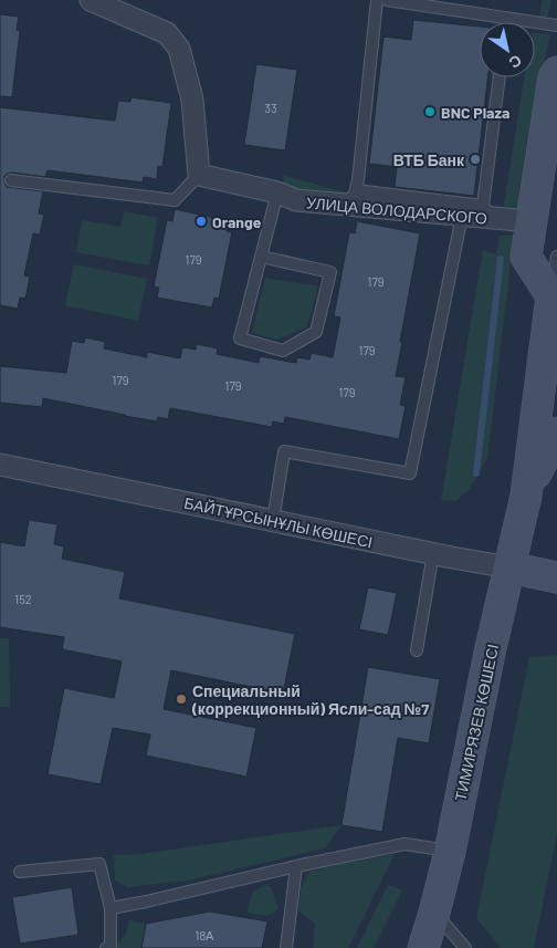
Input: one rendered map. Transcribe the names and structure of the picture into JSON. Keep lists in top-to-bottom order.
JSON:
{
  "streets": {
    "street": ["УЛИЦА ВОЛОДАРСКОГО", "БАЙТҰРСЫНҰЛЫ КӨШЕСІ", "ТИМИРЯЗЕВ КӨШЕСІ"]
  },
  "crossings": [
    ["БАЙТҰРСЫНҰЛЫ КӨШЕСІ", "ТИМИРЯЗЕВ КӨШЕСІ"]
  ],
  "places": [
    "BNC Plaza",
    "ВТБ Банк",
    "Orange",
    "Специальный (коррекционный) Ясли-сад №7"
  ],
  "house_numbers": [
    "33",
    "179",
    "179",
    "179",
    "179",
    "179",
    "179",
    "152",
    "18А"
  ],
  "north": "bottom right"
}
